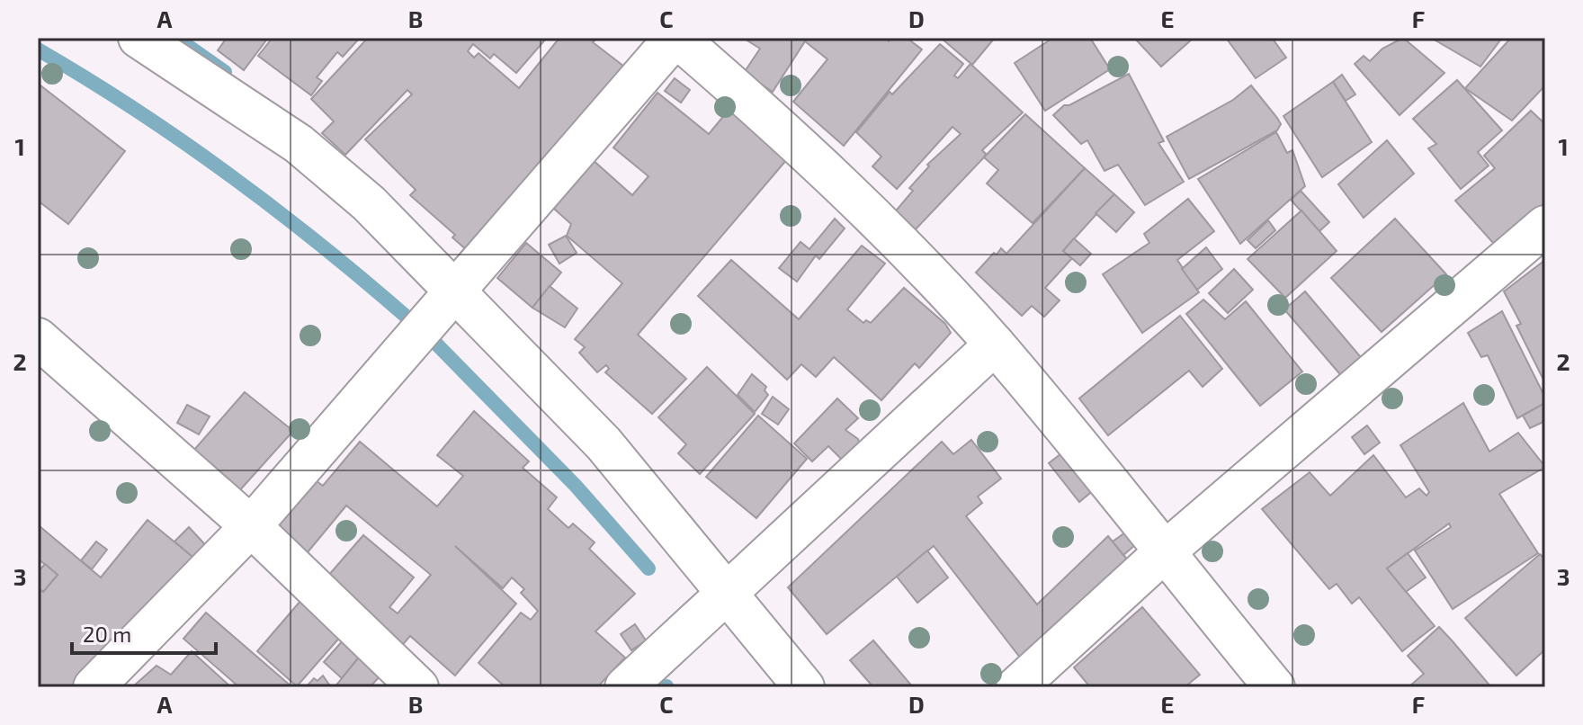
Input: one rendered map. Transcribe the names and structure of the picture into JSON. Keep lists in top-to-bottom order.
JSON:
{
  "scale_bar": "20 m",
  "grid": {
    "columns": [
      "A",
      "B",
      "C",
      "D",
      "E",
      "F"
    ],
    "rows": ["1", "2", "3"]
  }
}
